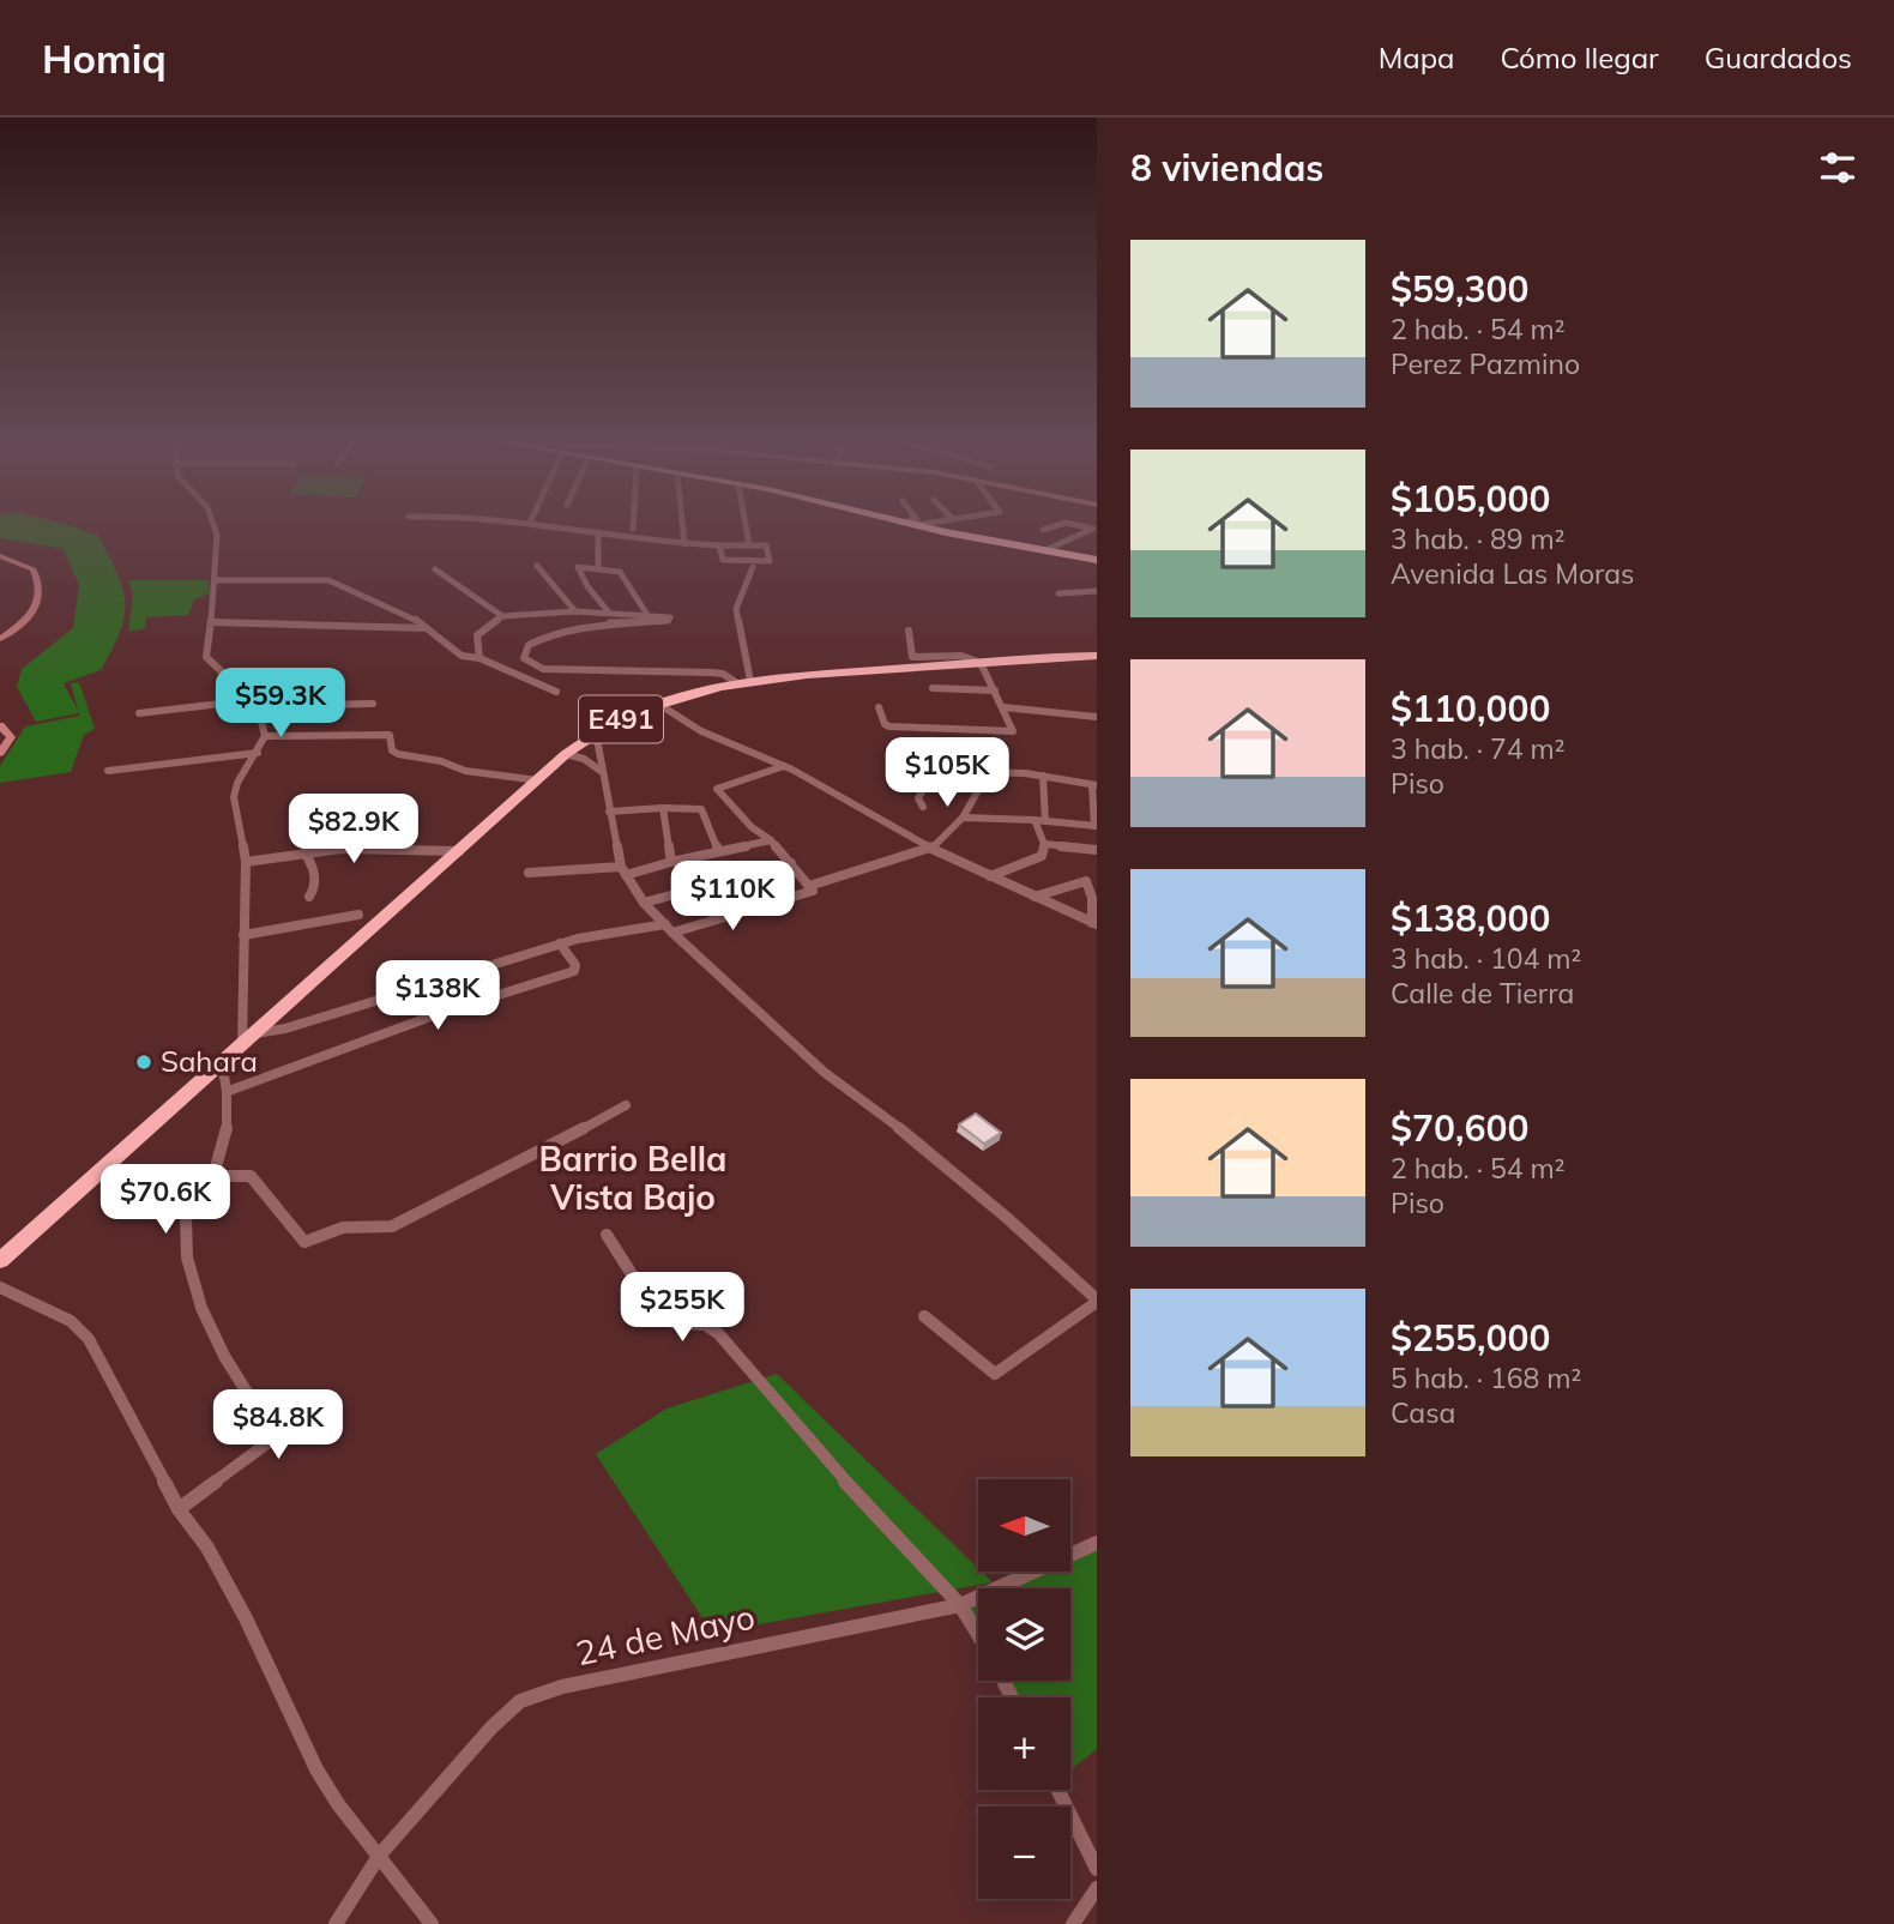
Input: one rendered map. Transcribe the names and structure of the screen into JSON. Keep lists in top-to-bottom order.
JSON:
{
  "streets": {
    "highway": ["E491"],
    "street": ["24 de Mayo"]
  },
  "districts": ["Barrio Bella Vista Bajo"],
  "places": ["Sahara"],
  "north": "left",
  "page": {
    "header": "Homiq",
    "nav": ["Mapa", "Cómo llegar", "Guardados"],
    "heading": "8 viviendas",
    "list": [
      {
        "name": "$59,300",
        "note": "2 hab. · 54 m² · Perez Pazmino"
      },
      {
        "name": "$105,000",
        "note": "3 hab. · 89 m² · Avenida Las Moras"
      },
      {
        "name": "$110,000",
        "note": "3 hab. · 74 m² · Piso"
      },
      {
        "name": "$138,000",
        "note": "3 hab. · 104 m² · Calle de Tierra"
      },
      {
        "name": "$70,600",
        "note": "2 hab. · 54 m² · Piso"
      },
      {
        "name": "$255,000",
        "note": "5 hab. · 168 m² · Casa"
      }
    ],
    "price": [
      "$59.3K",
      "$105K",
      "$82.9K",
      "$110K",
      "$138K",
      "$70.6K",
      "$255K",
      "$84.8K"
    ],
    "map_buttons": ["+", "−"]
  }
}
